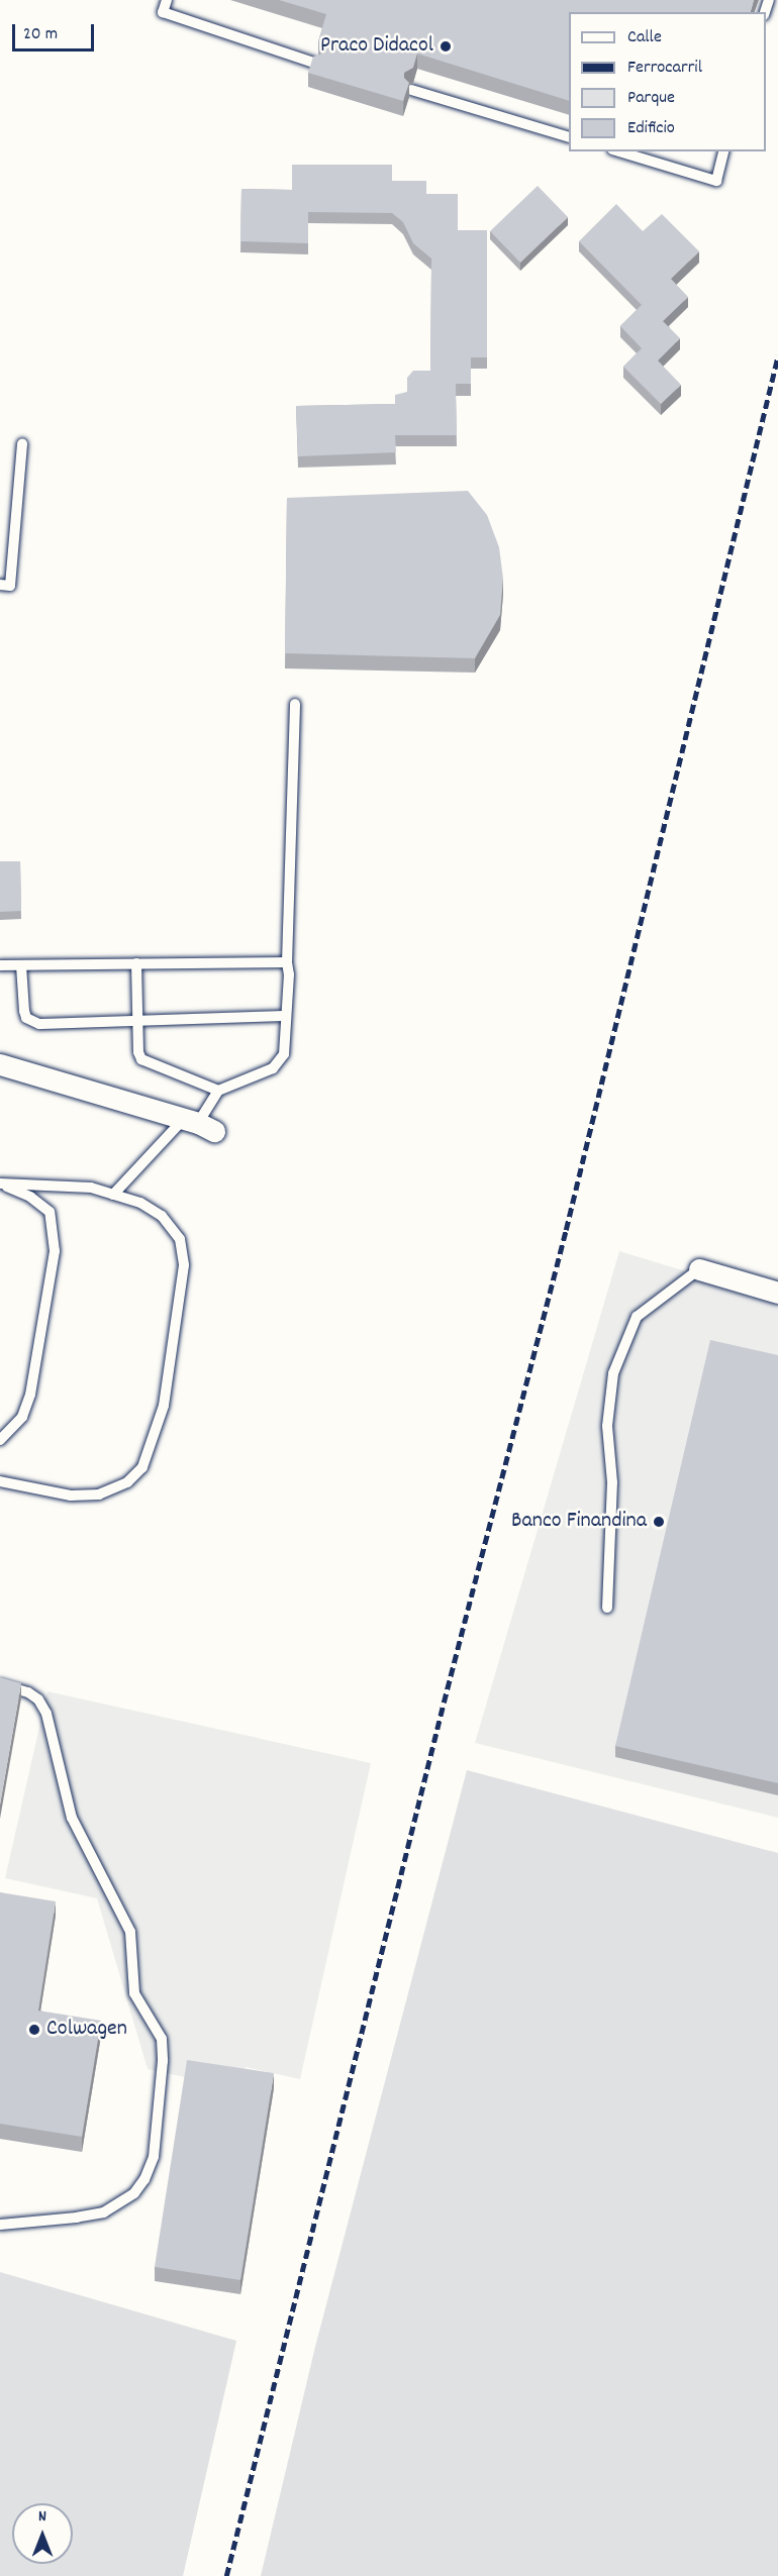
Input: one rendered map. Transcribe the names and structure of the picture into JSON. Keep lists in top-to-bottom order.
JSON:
{
  "places": ["Praco Didacol", "Banco Finandina", "Colwagen"],
  "legend": [
    "Calle",
    "Ferrocarril",
    "Parque",
    "Edificio"
  ],
  "scale_bar": "20 m",
  "north": "top"
}
